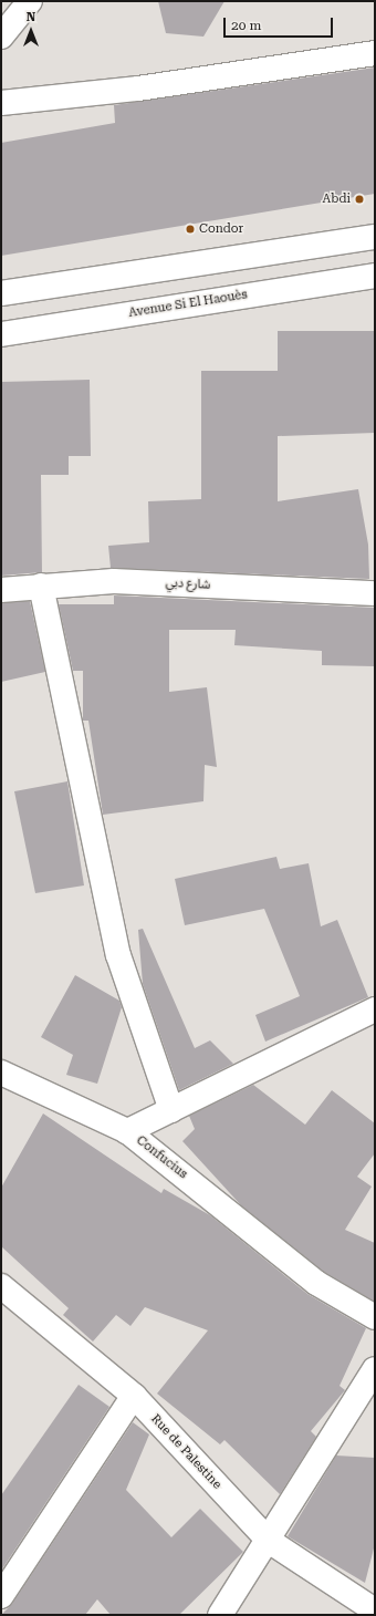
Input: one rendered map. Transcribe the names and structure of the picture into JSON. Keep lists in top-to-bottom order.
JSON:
{
  "streets": {
    "street": [
      "Avenue Si El Haouès",
      "شارع دبي",
      "Confucius",
      "Rue de Palestine"
    ]
  },
  "places": ["Abdi", "Condor"],
  "scale_bar": "20 m",
  "north": "top"
}
